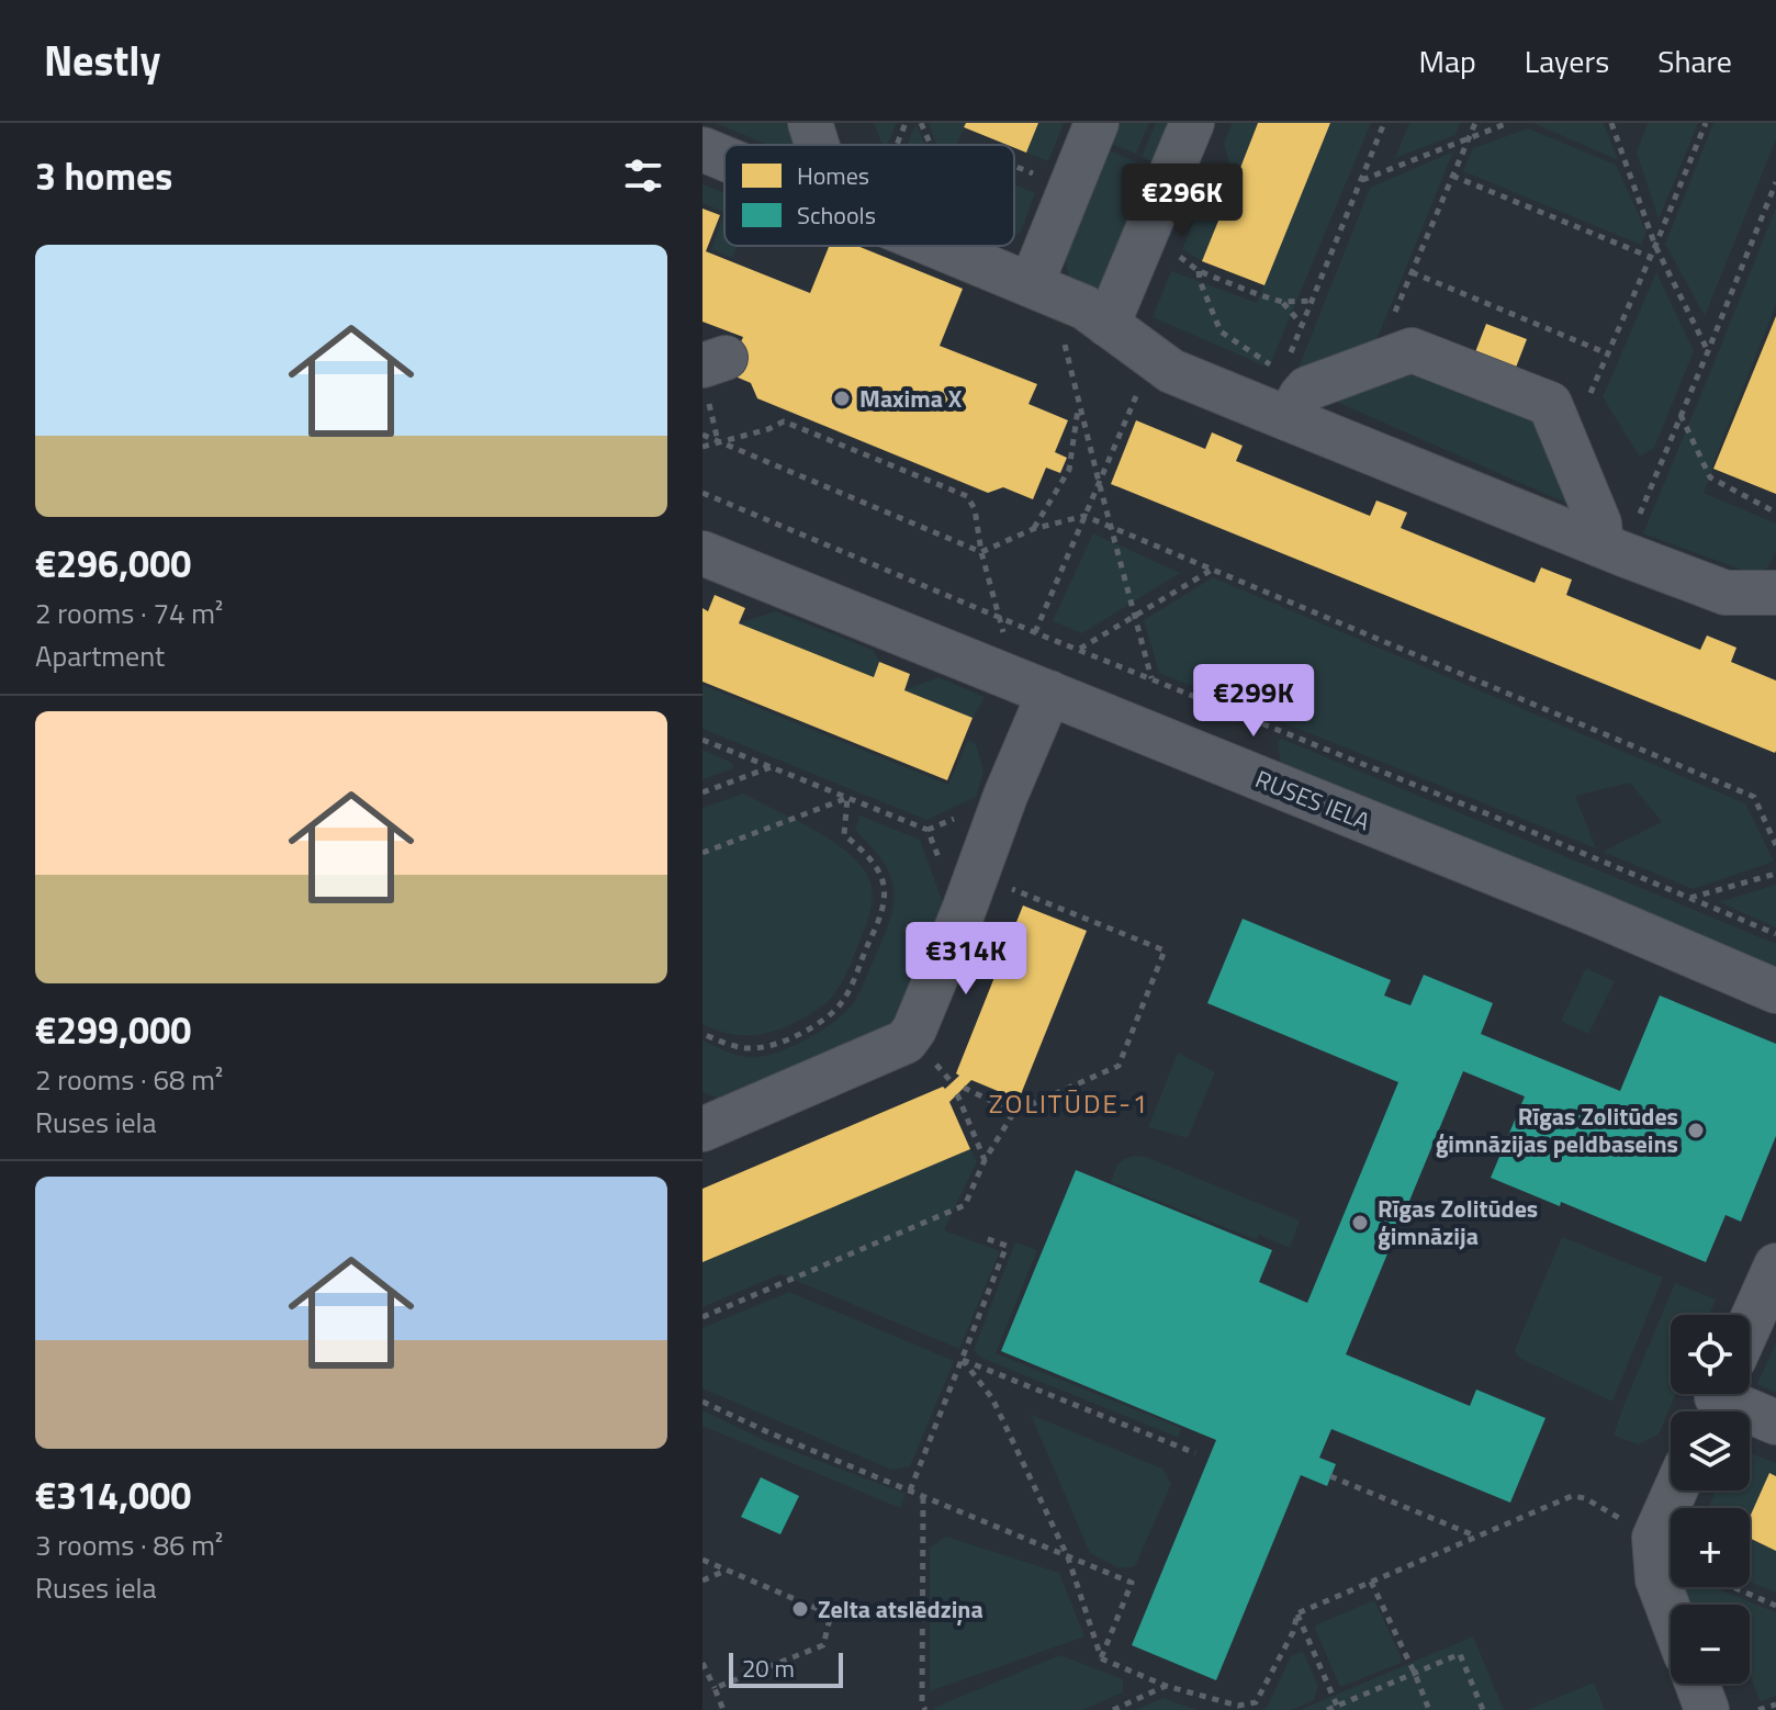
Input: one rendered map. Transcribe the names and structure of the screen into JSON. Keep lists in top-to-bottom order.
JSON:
{
  "streets": {
    "street": ["RUSES IELA"]
  },
  "districts": ["ZOLITŪDE-1"],
  "places": [
    "Maxima X",
    "Rīgas Zolitūdes ģimnāzijas peldbaseins",
    "Rīgas Zolitūdes ģimnāzija",
    "Zelta atslēdziņa"
  ],
  "legend": ["Homes", "Schools"],
  "scale_bar": "20 m",
  "page": {
    "header": "Nestly",
    "nav": ["Map", "Layers", "Share"],
    "heading": "3 homes",
    "price": ["€296K", "€299K", "€314K"],
    "list": [
      {
        "name": "€296,000",
        "note": "2 rooms · 74 m² · Apartment"
      },
      {
        "name": "€299,000",
        "note": "2 rooms · 68 m² · Ruses iela"
      },
      {
        "name": "€314,000",
        "note": "3 rooms · 86 m² · Ruses iela"
      }
    ],
    "map_buttons": ["+", "−"],
    "scale": "20 m"
  }
}
